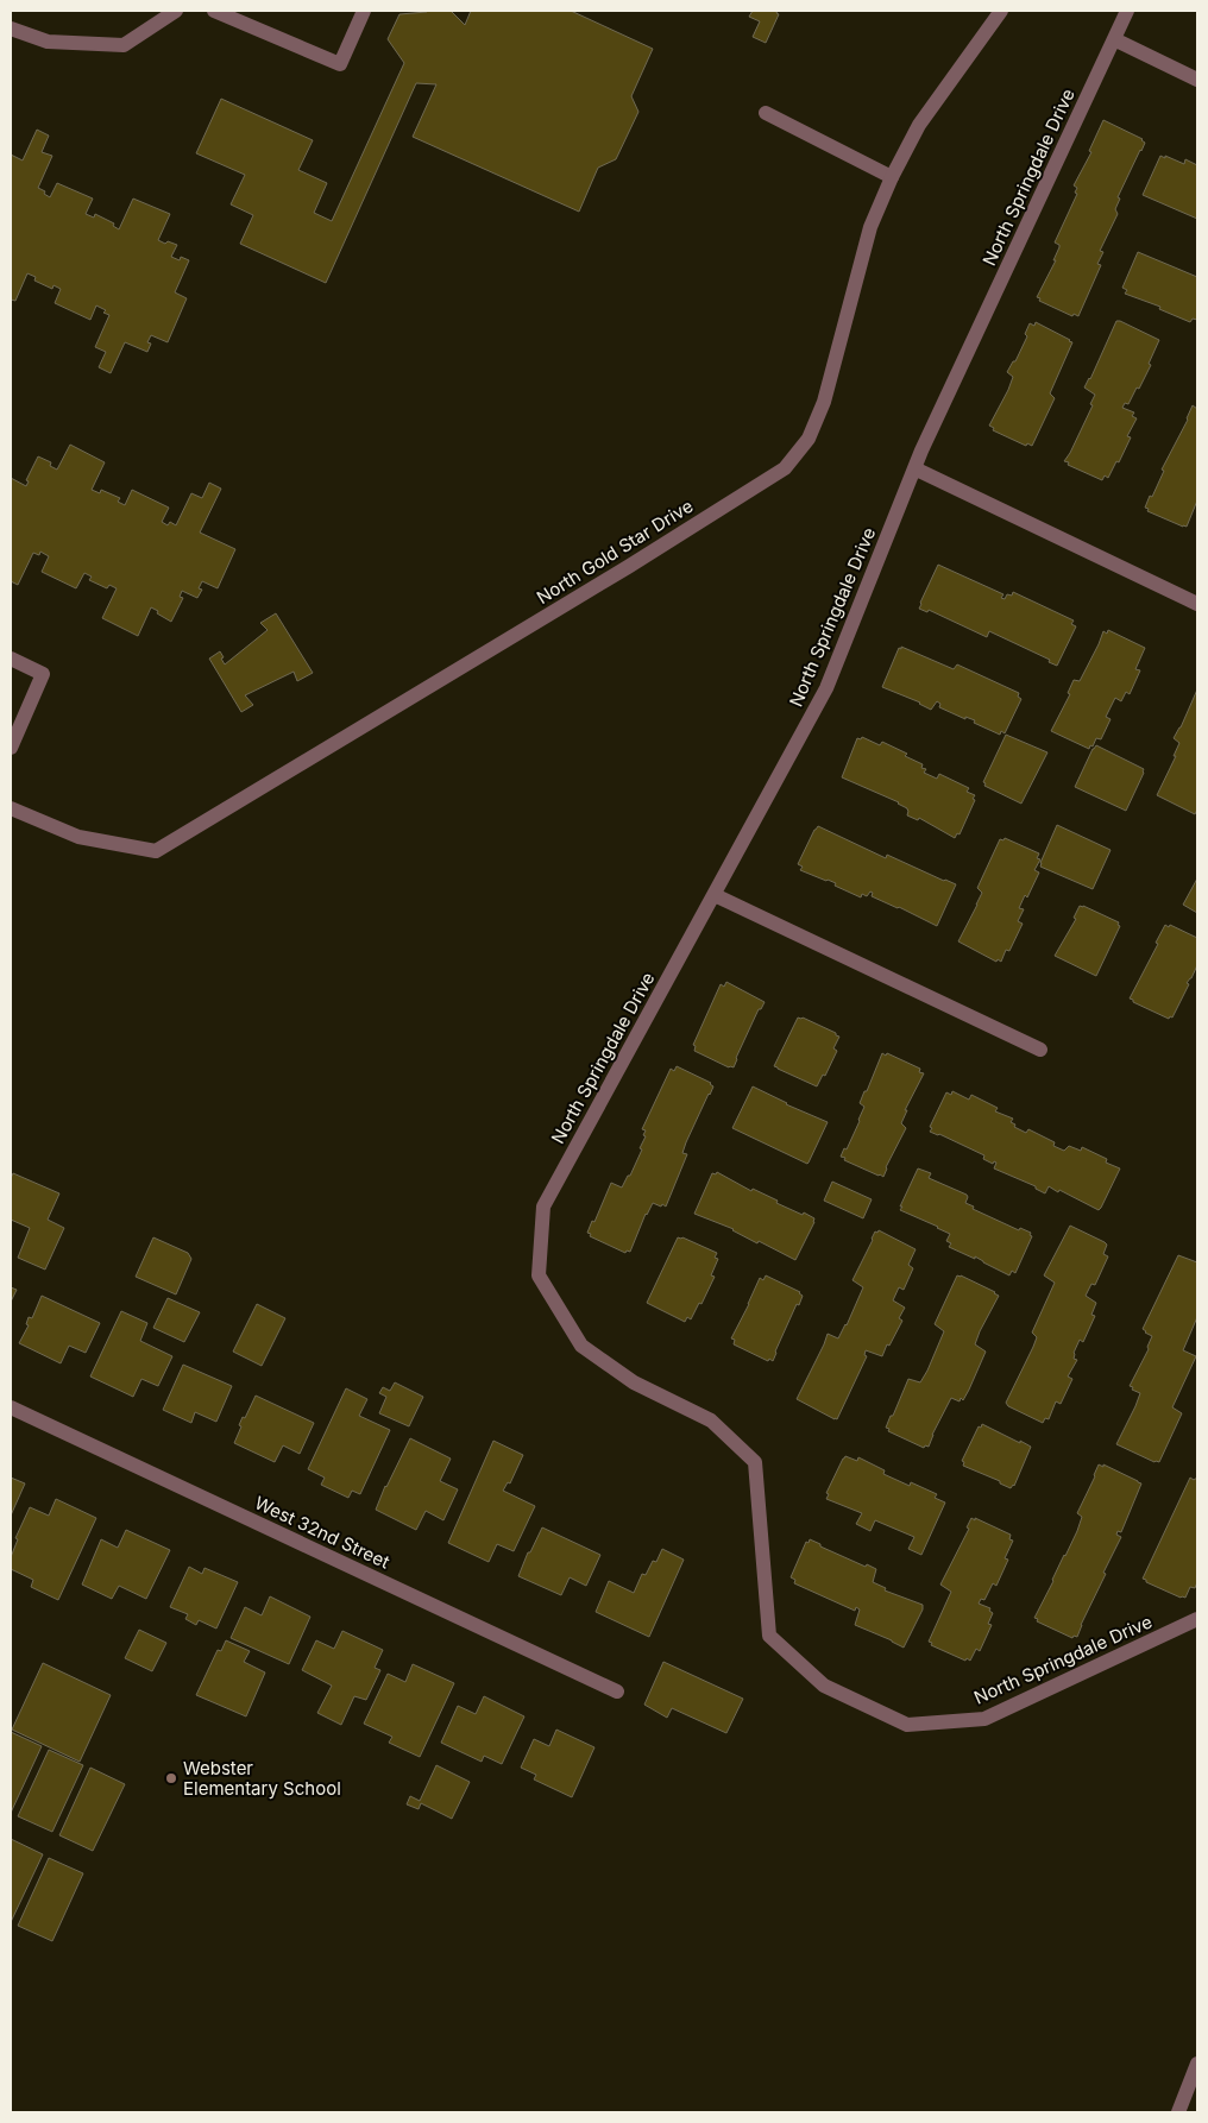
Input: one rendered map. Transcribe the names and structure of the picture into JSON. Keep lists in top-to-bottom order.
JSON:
{
  "streets": {
    "street": ["North Springdale Drive", "North Gold Star Drive", "West 32nd Street"]
  },
  "places": ["Webster Elementary School"]
}
